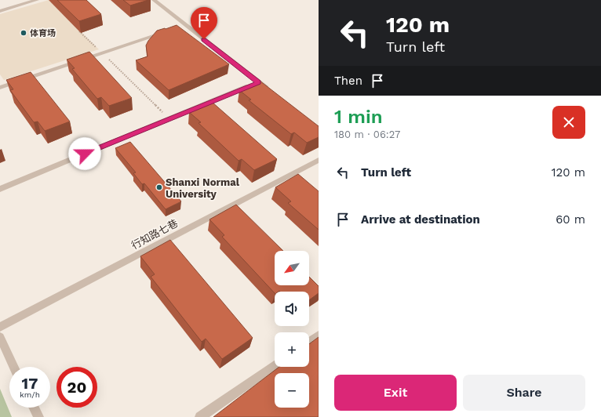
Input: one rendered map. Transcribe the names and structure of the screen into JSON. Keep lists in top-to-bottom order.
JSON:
{
  "streets": {
    "lane": ["行知路七巷"]
  },
  "places": ["体育场", "Shanxi Normal University"],
  "north": "bottom left",
  "page": {
    "turn": ["120 m", "Turn left"],
    "then": "Then",
    "heading": ["1 min", "180 m · 06:27"],
    "list": [
      {
        "name": "Turn left",
        "value": "120 m"
      },
      {
        "name": "Arrive at destination",
        "value": "60 m"
      }
    ],
    "map_buttons": ["+", "−"],
    "speed": "17 km/h",
    "limit": "20",
    "buttons": ["Exit", "Share"]
  }
}
